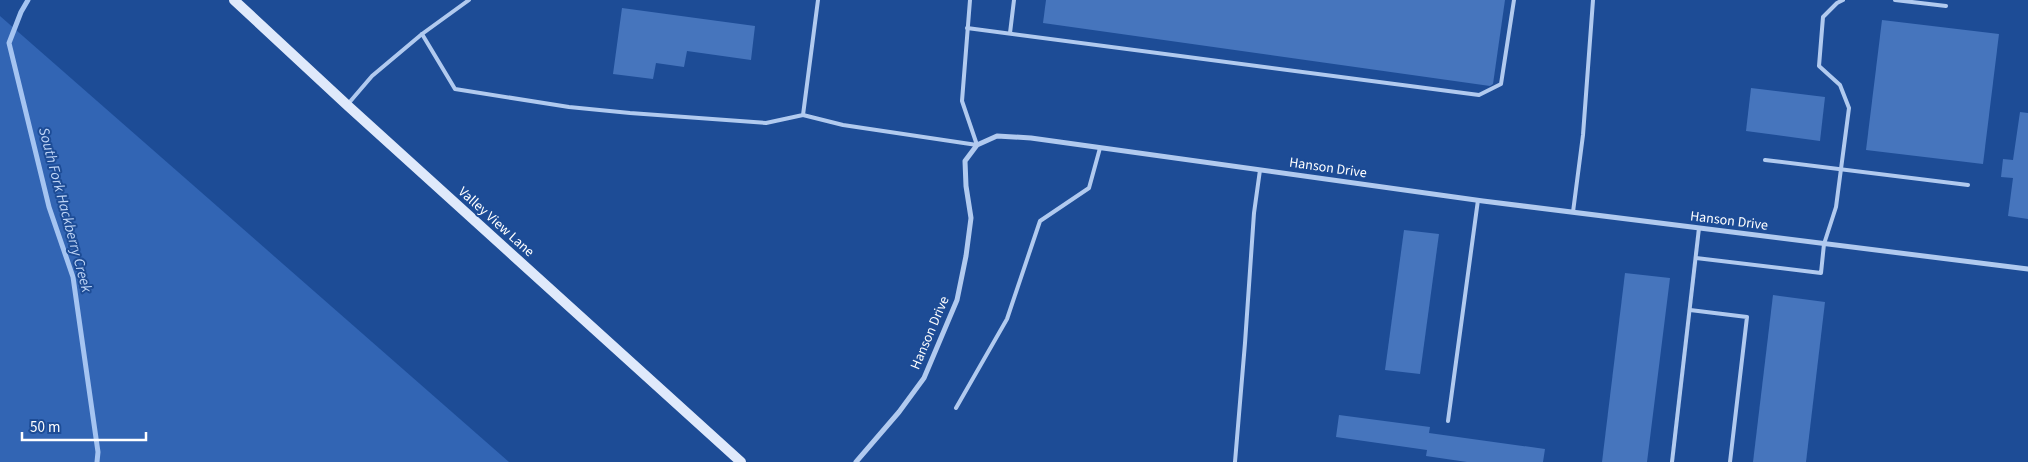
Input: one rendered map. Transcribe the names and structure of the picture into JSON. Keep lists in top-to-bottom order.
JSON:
{
  "streets": {
    "main road": ["Valley View Lane"],
    "street": ["Hanson Drive"]
  },
  "water": ["South Fork Hackberry Creek"],
  "scale_bar": "50 m"
}
